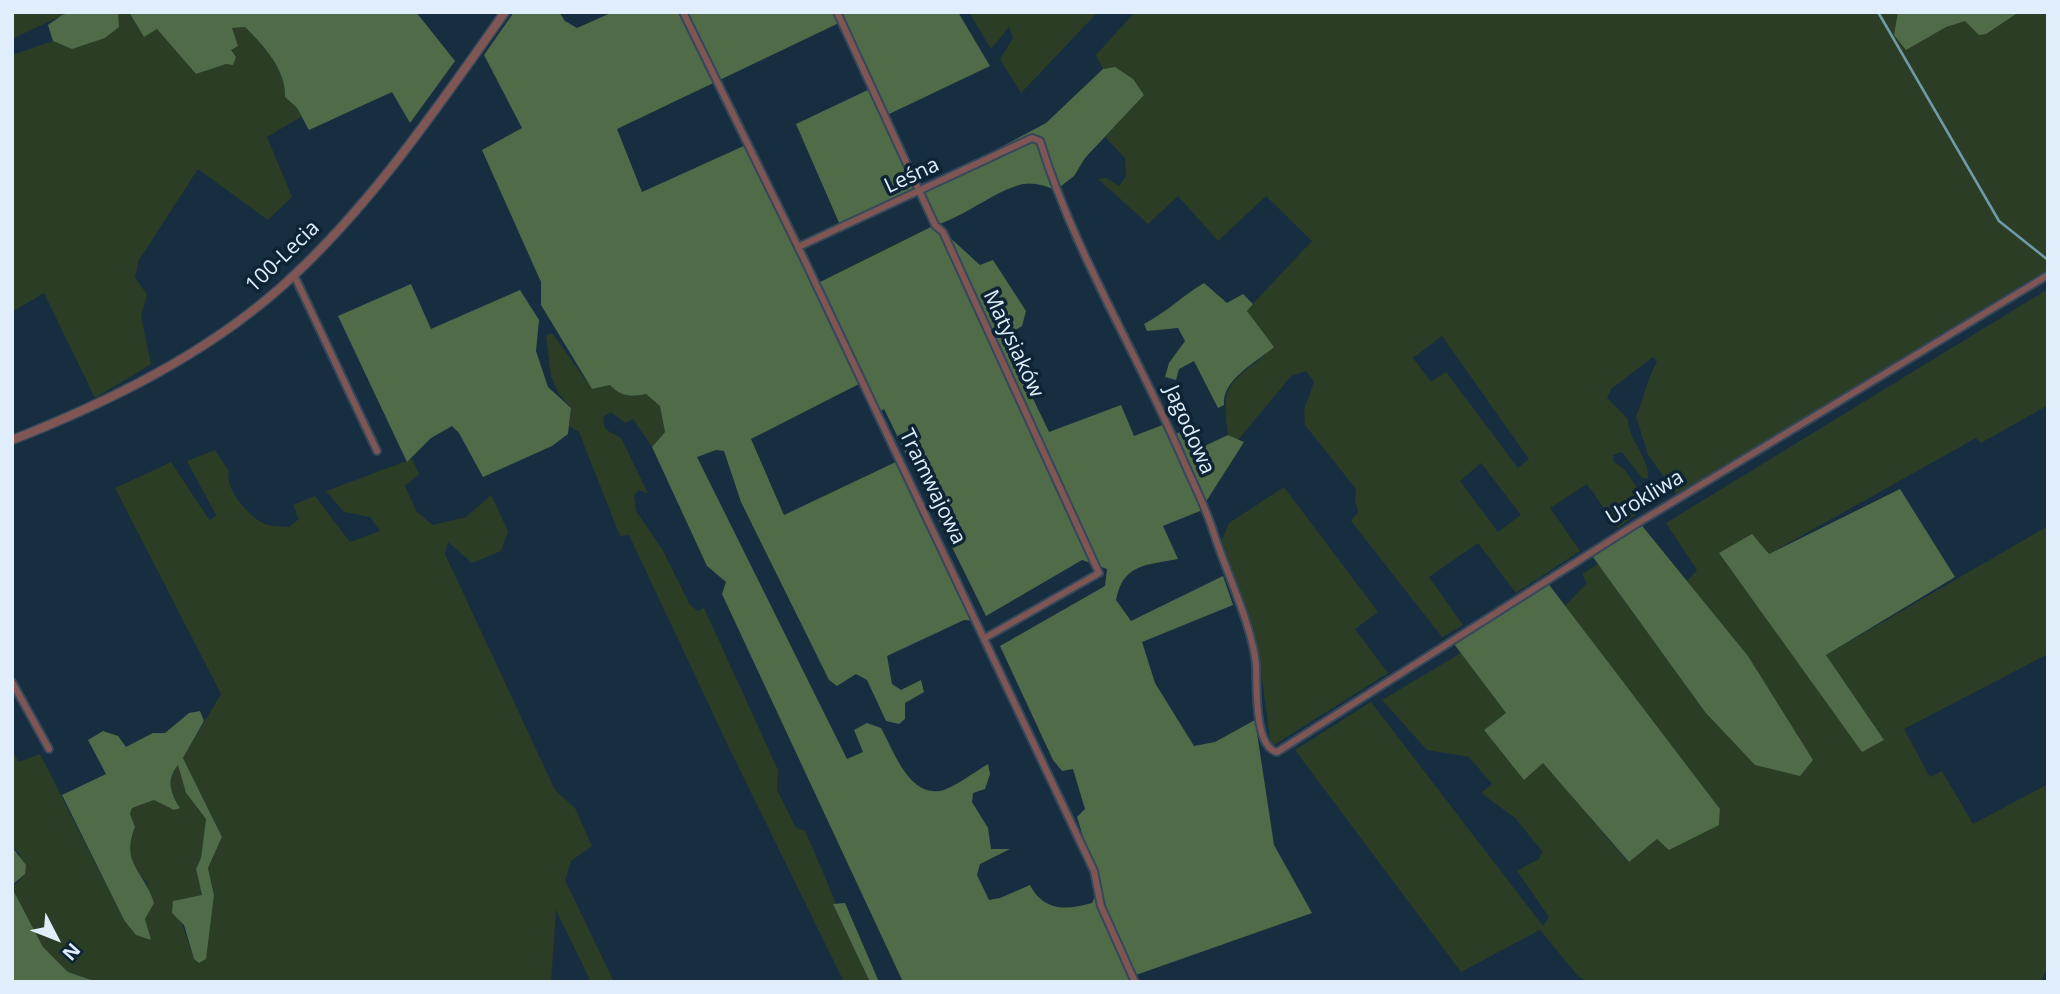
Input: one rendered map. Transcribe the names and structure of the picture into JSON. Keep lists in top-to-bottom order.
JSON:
{
  "streets": {
    "street": [
      "Leśna",
      "100-Lecia",
      "Matysiaków",
      "Jagodowa",
      "Tramwajowa",
      "Urokliwa"
    ]
  },
  "crossings": [
    ["Leśna", "Matysiaków"],
    ["Leśna", "Jagodowa"],
    ["Leśna", "Tramwajowa"],
    ["Matysiaków", "Tramwajowa"],
    ["Jagodowa", "Urokliwa"]
  ],
  "north": "bottom right"
}
